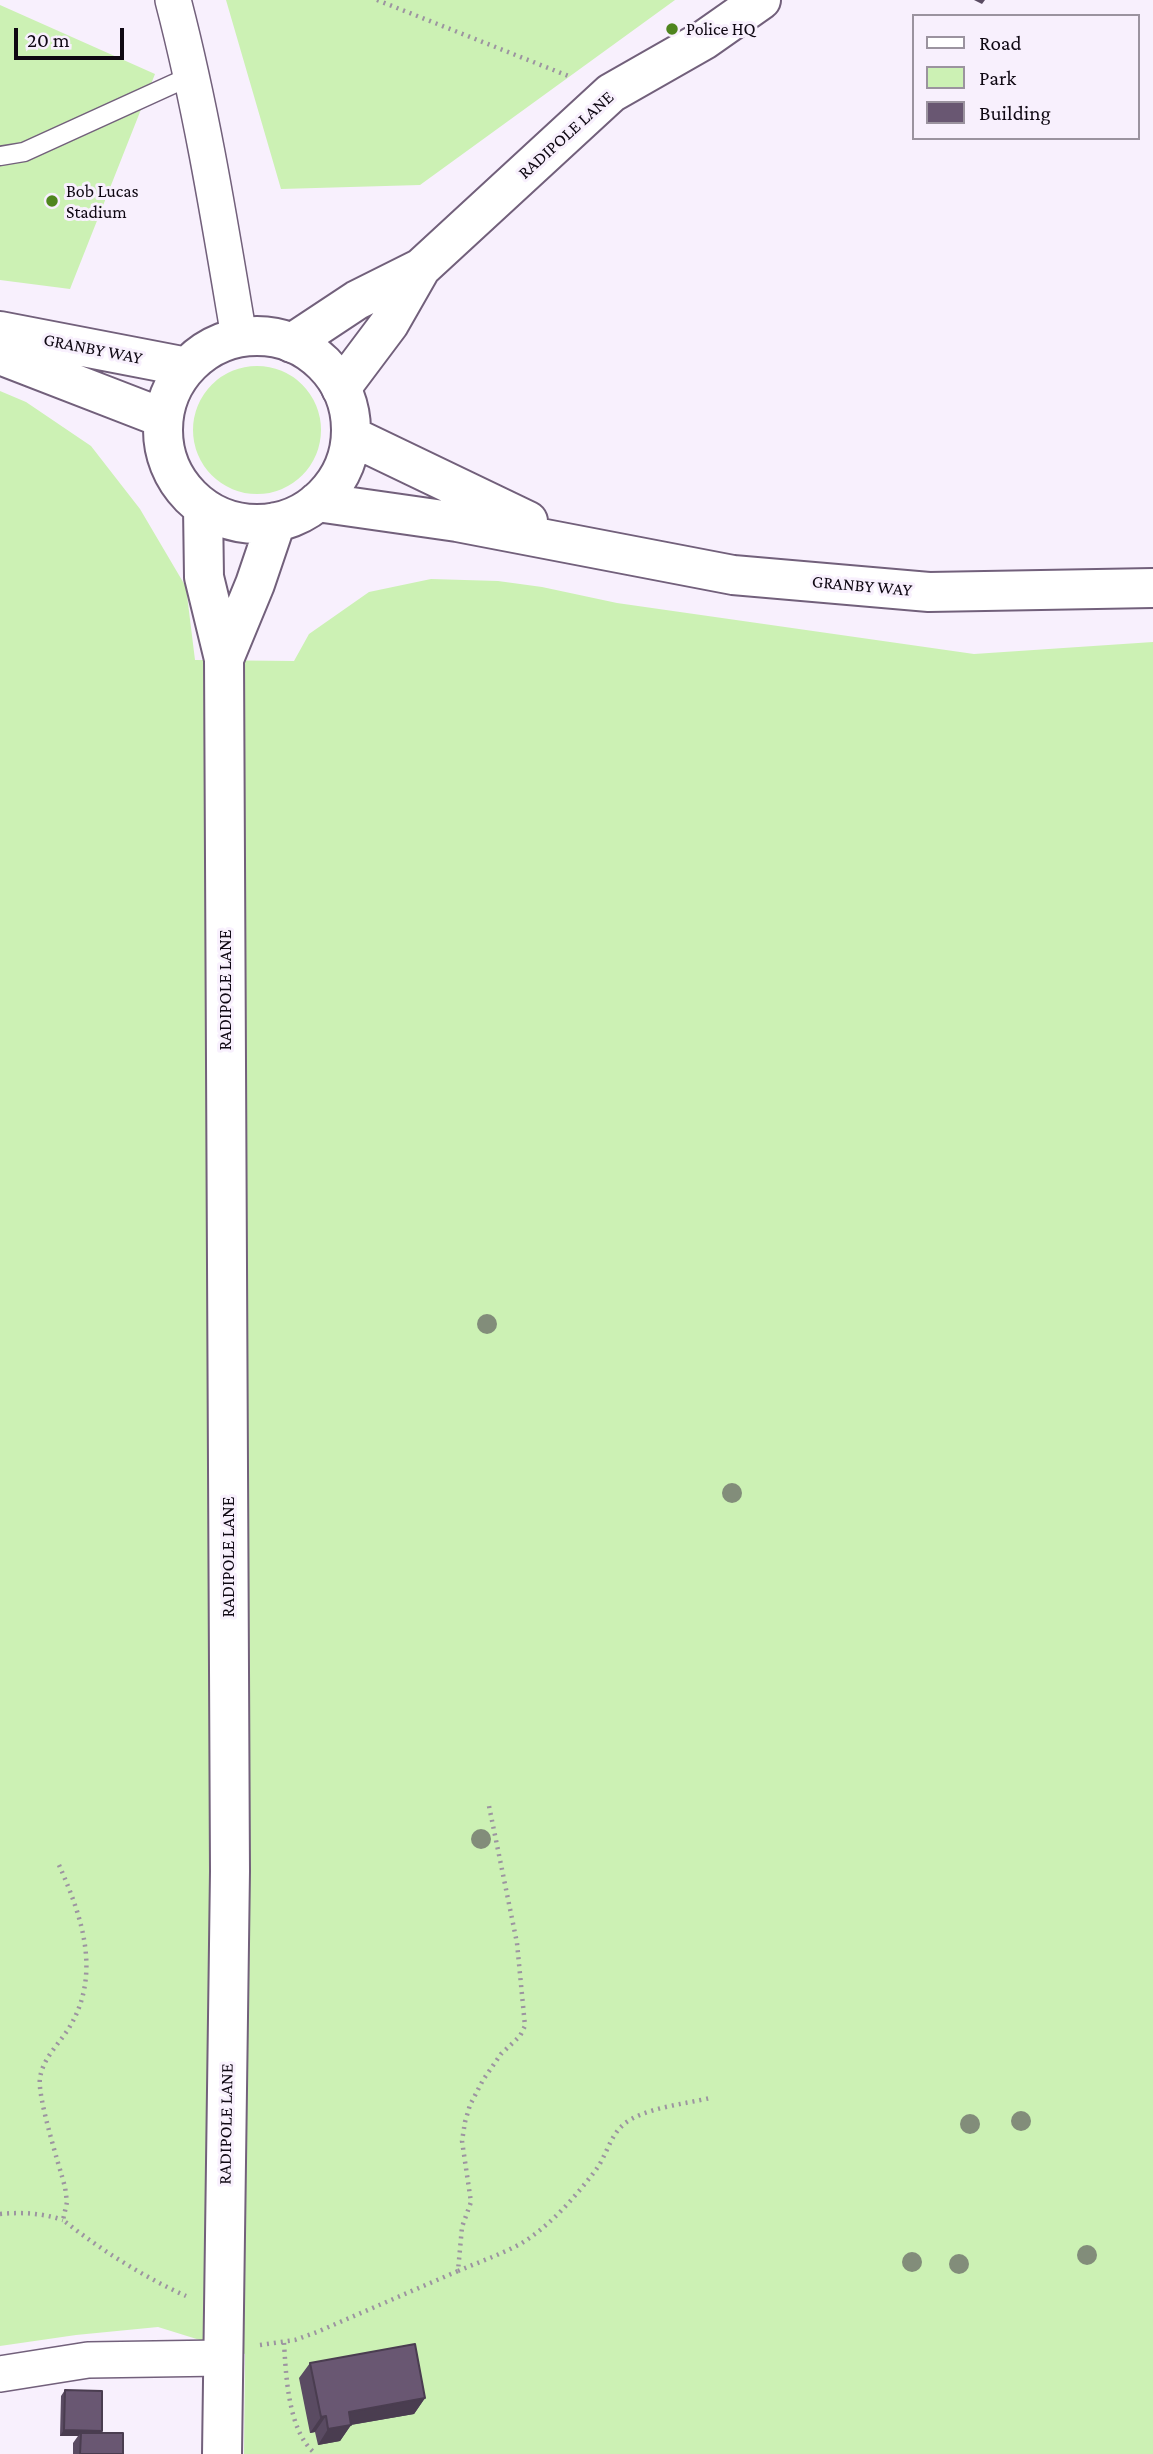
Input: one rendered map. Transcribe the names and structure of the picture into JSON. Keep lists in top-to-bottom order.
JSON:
{
  "streets": {
    "main road": ["RADIPOLE LANE", "GRANBY WAY"]
  },
  "crossings": [
    ["RADIPOLE LANE", "GRANBY WAY"]
  ],
  "places": ["Police HQ", "Bob Lucas Stadium"],
  "legend": ["Road", "Park", "Building"],
  "scale_bar": "20 m"
}
